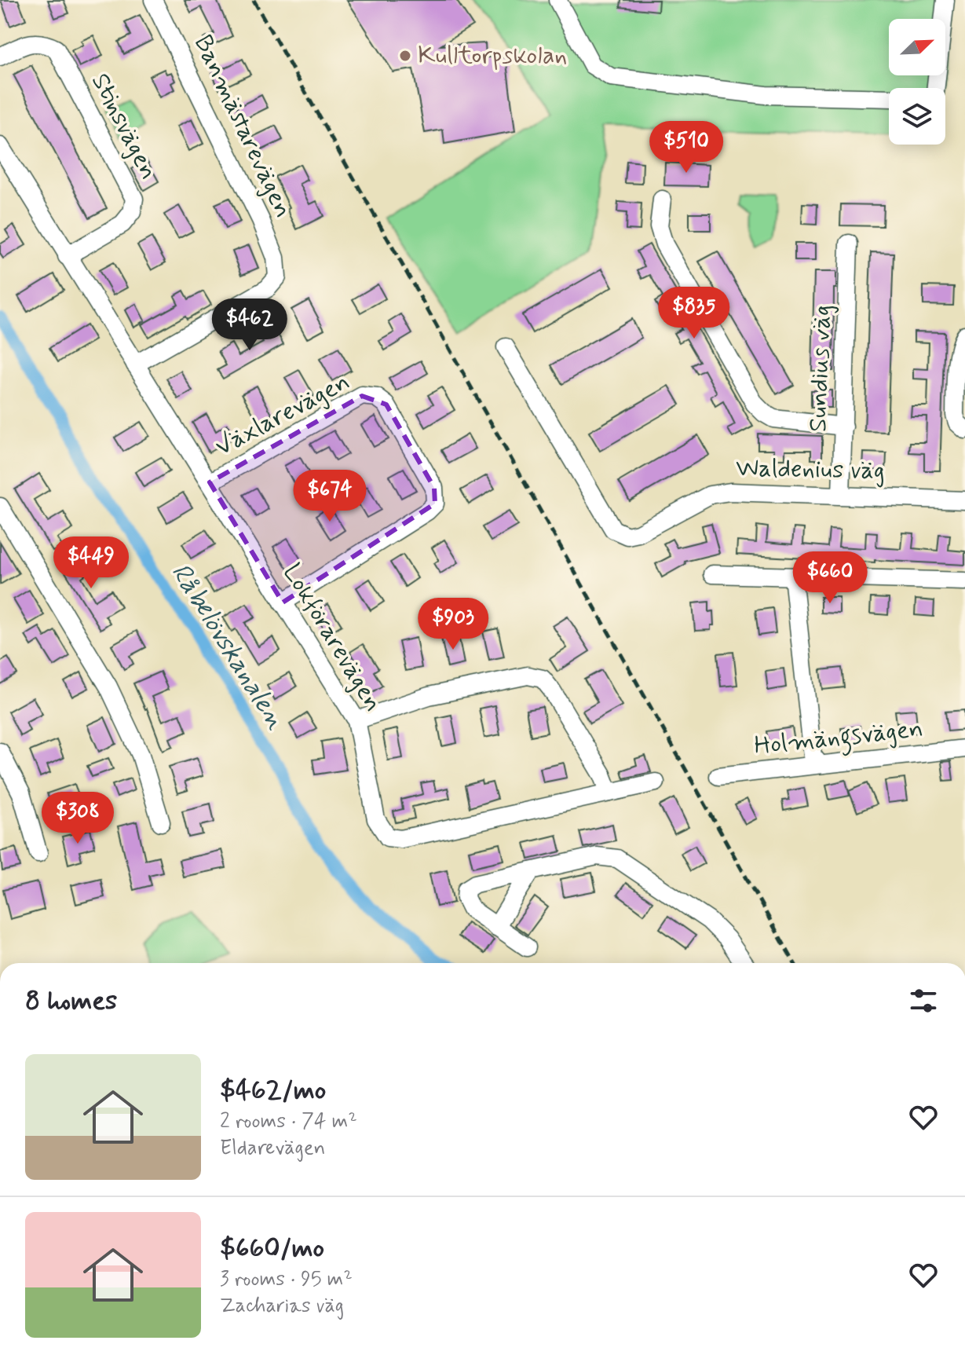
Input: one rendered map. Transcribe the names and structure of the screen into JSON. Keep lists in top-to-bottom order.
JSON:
{
  "streets": {
    "street": [
      "Stinsvägen",
      "Banmästarevägen",
      "Sundius väg",
      "Växlarevägen",
      "Waldenius väg",
      "Lokförarevägen",
      "Holmängsvägen"
    ]
  },
  "crossings": [
    ["Stinsvägen", "Lokförarevägen"],
    ["Banmästarevägen", "Lokförarevägen"],
    ["Sundius väg", "Waldenius väg"],
    ["Växlarevägen", "Lokförarevägen"]
  ],
  "water": ["Råbelövskanalen"],
  "places": ["Kulltorpskolan"],
  "north": "top right",
  "page": {
    "price": [
      "$510",
      "$835",
      "$462",
      "$674",
      "$449",
      "$660",
      "$903",
      "$308"
    ],
    "heading": "8 homes",
    "list": [
      {
        "name": "$462/mo",
        "note": "2 rooms · 74 m² · Eldarevägen"
      },
      {
        "name": "$660/mo",
        "note": "3 rooms · 95 m² · Zacharias väg"
      }
    ]
  }
}
